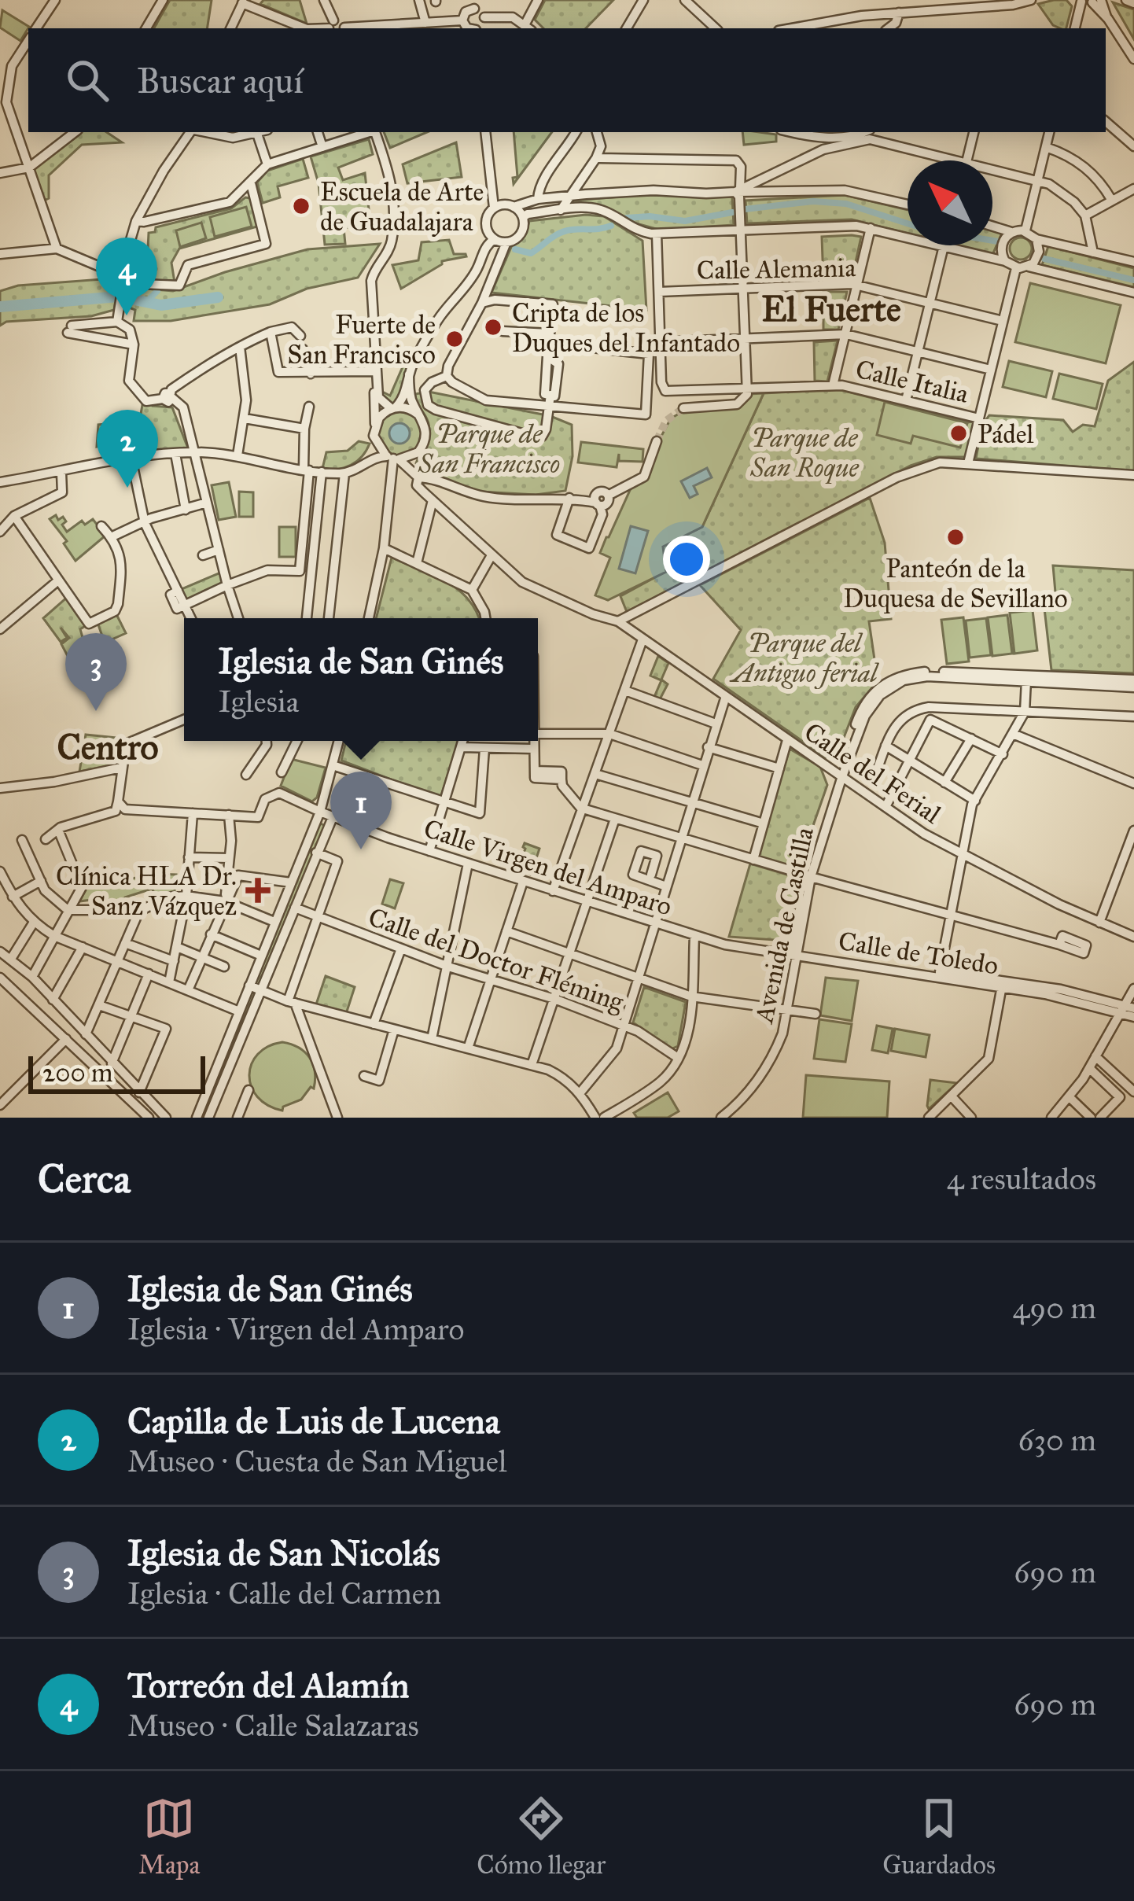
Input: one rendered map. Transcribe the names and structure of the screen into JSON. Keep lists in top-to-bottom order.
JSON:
{
  "streets": {
    "street": [
      "Calle Alemania",
      "Calle Italia",
      "Calle del Ferial",
      "Calle Virgen del Amparo",
      "Avenida de Castilla",
      "Calle de Toledo",
      "Calle del Doctor Fléming"
    ]
  },
  "crossings": [
    ["Calle del Ferial", "Avenida de Castilla"],
    ["Calle Virgen del Amparo", "Calle de Toledo"],
    ["Avenida de Castilla", "Calle de Toledo"]
  ],
  "districts": ["El Fuerte", "Centro"],
  "parks": ["Parque de San Francisco", "Parque de San Roque", "Parque del Antiguo ferial"],
  "places": {
    "other": [
      "Escuela de Arte de Guadalajara",
      "Cripta de los Duques del Infantado",
      "Fuerte de San Francisco",
      "Pádel",
      "Panteón de la Duquesa de Sevillano"
    ],
    "health": ["Clínica HLA Dr. Sanz Vázquez"]
  },
  "scale_bar": "200 m",
  "north": "top left",
  "page": {
    "search": "Buscar aquí",
    "pins": [
      "4",
      "2",
      "3",
      "1"
    ],
    "popup": ["Iglesia de San Ginés", "Iglesia"],
    "scale": "200 m",
    "heading": ["Cerca", "4 resultados"],
    "list": [
      {
        "mark": "1",
        "name": "Iglesia de San Ginés",
        "note": "Iglesia · Virgen del Amparo",
        "value": "490 m"
      },
      {
        "mark": "2",
        "name": "Capilla de Luis de Lucena",
        "note": "Museo · Cuesta de San Miguel",
        "value": "630 m"
      },
      {
        "mark": "3",
        "name": "Iglesia de San Nicolás",
        "note": "Iglesia · Calle del Carmen",
        "value": "690 m"
      },
      {
        "mark": "4",
        "name": "Torreón del Alamín",
        "note": "Museo · Calle Salazaras",
        "value": "690 m"
      }
    ],
    "nav": ["Mapa", "Cómo llegar", "Guardados"]
  }
}
